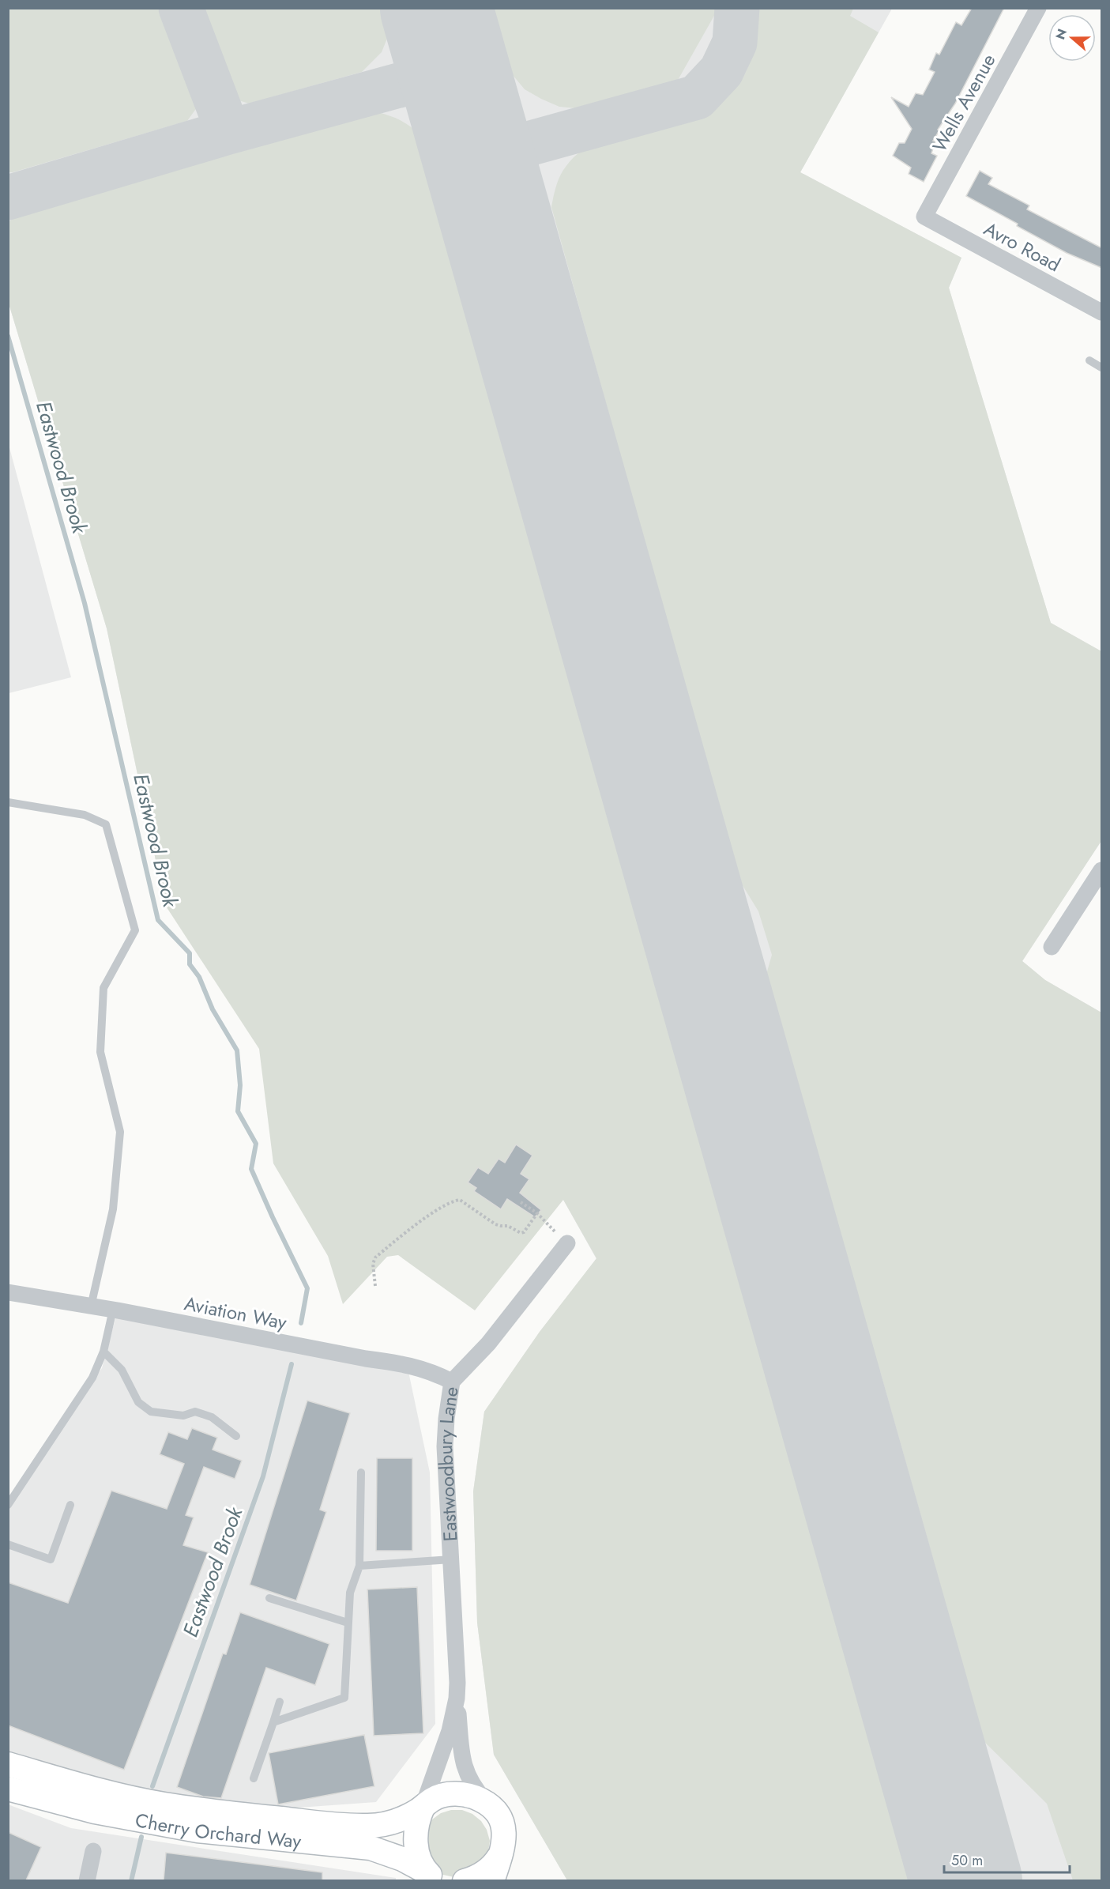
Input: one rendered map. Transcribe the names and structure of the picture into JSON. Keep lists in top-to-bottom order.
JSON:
{
  "streets": {
    "main road": ["Eastwoodbury Lane", "Cherry Orchard Way"],
    "street": ["Wells Avenue", "Avro Road", "Aviation Way"]
  },
  "crossings": [
    ["Wells Avenue", "Avro Road"],
    ["Aviation Way", "Eastwoodbury Lane"],
    ["Eastwoodbury Lane", "Cherry Orchard Way"]
  ],
  "water": ["Eastwood Brook"],
  "scale_bar": "50 m",
  "north": "left"
}
